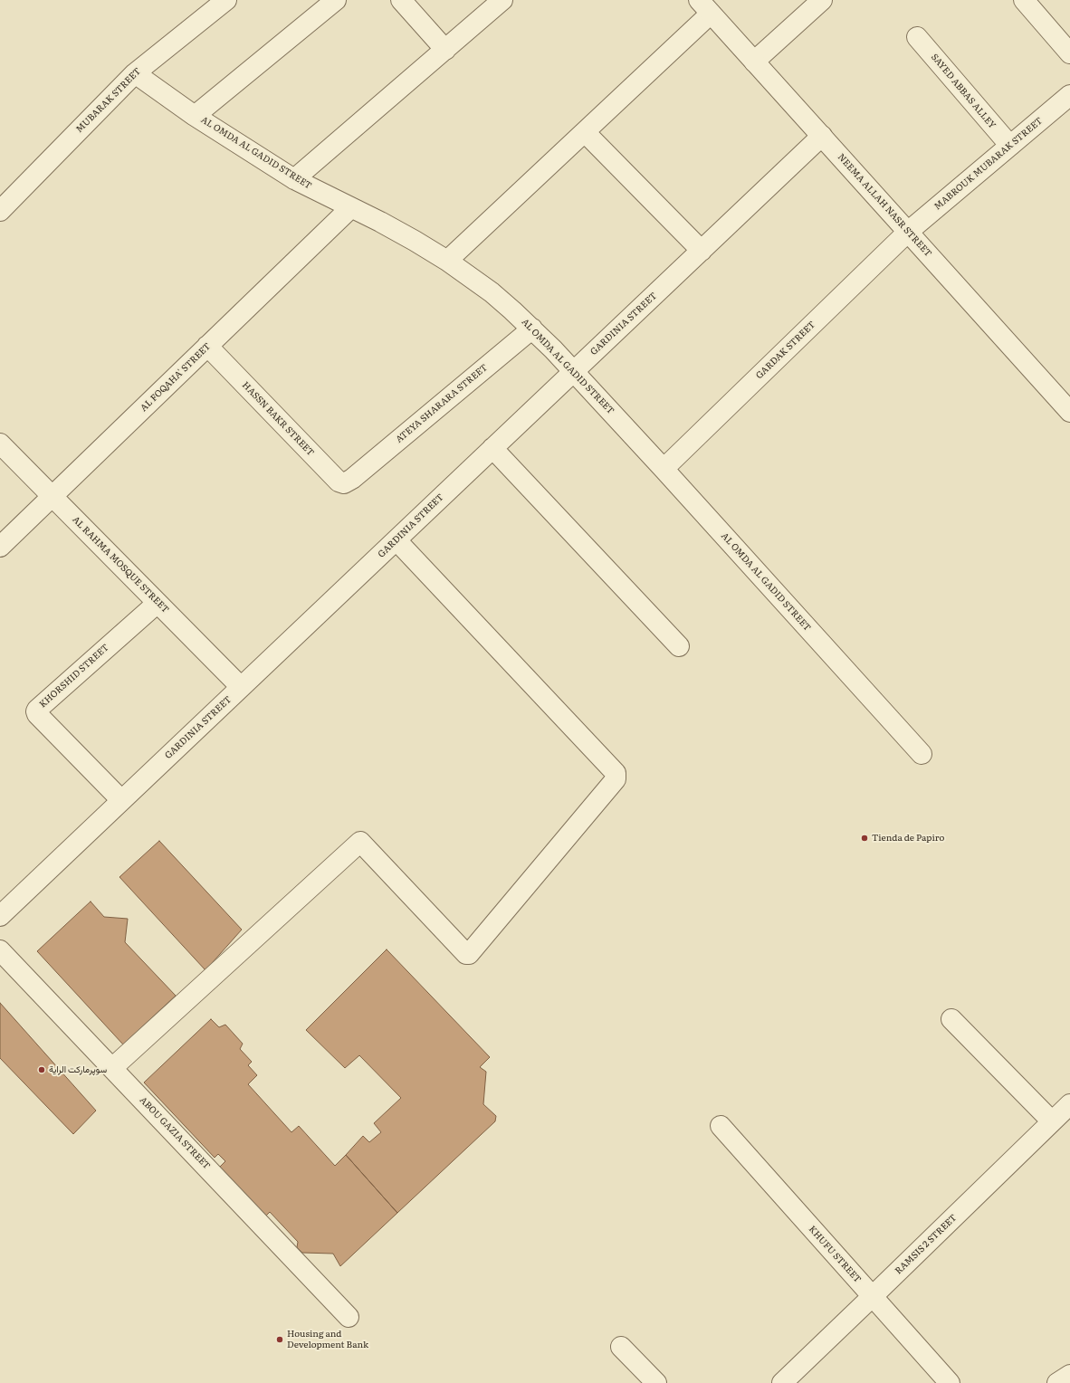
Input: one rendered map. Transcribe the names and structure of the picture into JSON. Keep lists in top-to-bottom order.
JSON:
{
  "streets": {
    "street": [
      "SAYED ABBAS ALLEY",
      "MUBARAK STREET",
      "AL OMDA AL GADID STREET",
      "MABROUK MUBARAK STREET",
      "NEEMA ALLAH NASR STREET",
      "GARDINIA STREET",
      "GARDAK STREET",
      "AL FOQAHA' STREET",
      "ATEYA SHARARA STREET",
      "HASSN BAKR STREET",
      "AL RAHMA MOSQUE STREET",
      "KHORSHID STREET",
      "ABOU GAZIA STREET",
      "RAMSIS 2 STREET",
      "KHUFU STREET"
    ]
  },
  "crossings": [
    ["SAYED ABBAS ALLEY", "MABROUK MUBARAK STREET"],
    ["MUBARAK STREET", "AL OMDA AL GADID STREET"],
    ["AL OMDA AL GADID STREET", "GARDINIA STREET"],
    ["AL OMDA AL GADID STREET", "GARDAK STREET"],
    ["AL OMDA AL GADID STREET", "AL FOQAHA' STREET"],
    ["AL OMDA AL GADID STREET", "ATEYA SHARARA STREET"],
    ["MABROUK MUBARAK STREET", "NEEMA ALLAH NASR STREET"],
    ["MABROUK MUBARAK STREET", "GARDAK STREET"],
    ["NEEMA ALLAH NASR STREET", "GARDINIA STREET"],
    ["NEEMA ALLAH NASR STREET", "GARDAK STREET"],
    ["GARDINIA STREET", "AL RAHMA MOSQUE STREET"],
    ["GARDINIA STREET", "KHORSHID STREET"],
    ["AL FOQAHA' STREET", "HASSN BAKR STREET"],
    ["AL FOQAHA' STREET", "AL RAHMA MOSQUE STREET"],
    ["ATEYA SHARARA STREET", "HASSN BAKR STREET"],
    ["AL RAHMA MOSQUE STREET", "KHORSHID STREET"],
    ["RAMSIS 2 STREET", "KHUFU STREET"]
  ],
  "places": ["Tienda de Papiro", "سوپرمارکت الراية", "Housing and Development Bank"]
}
